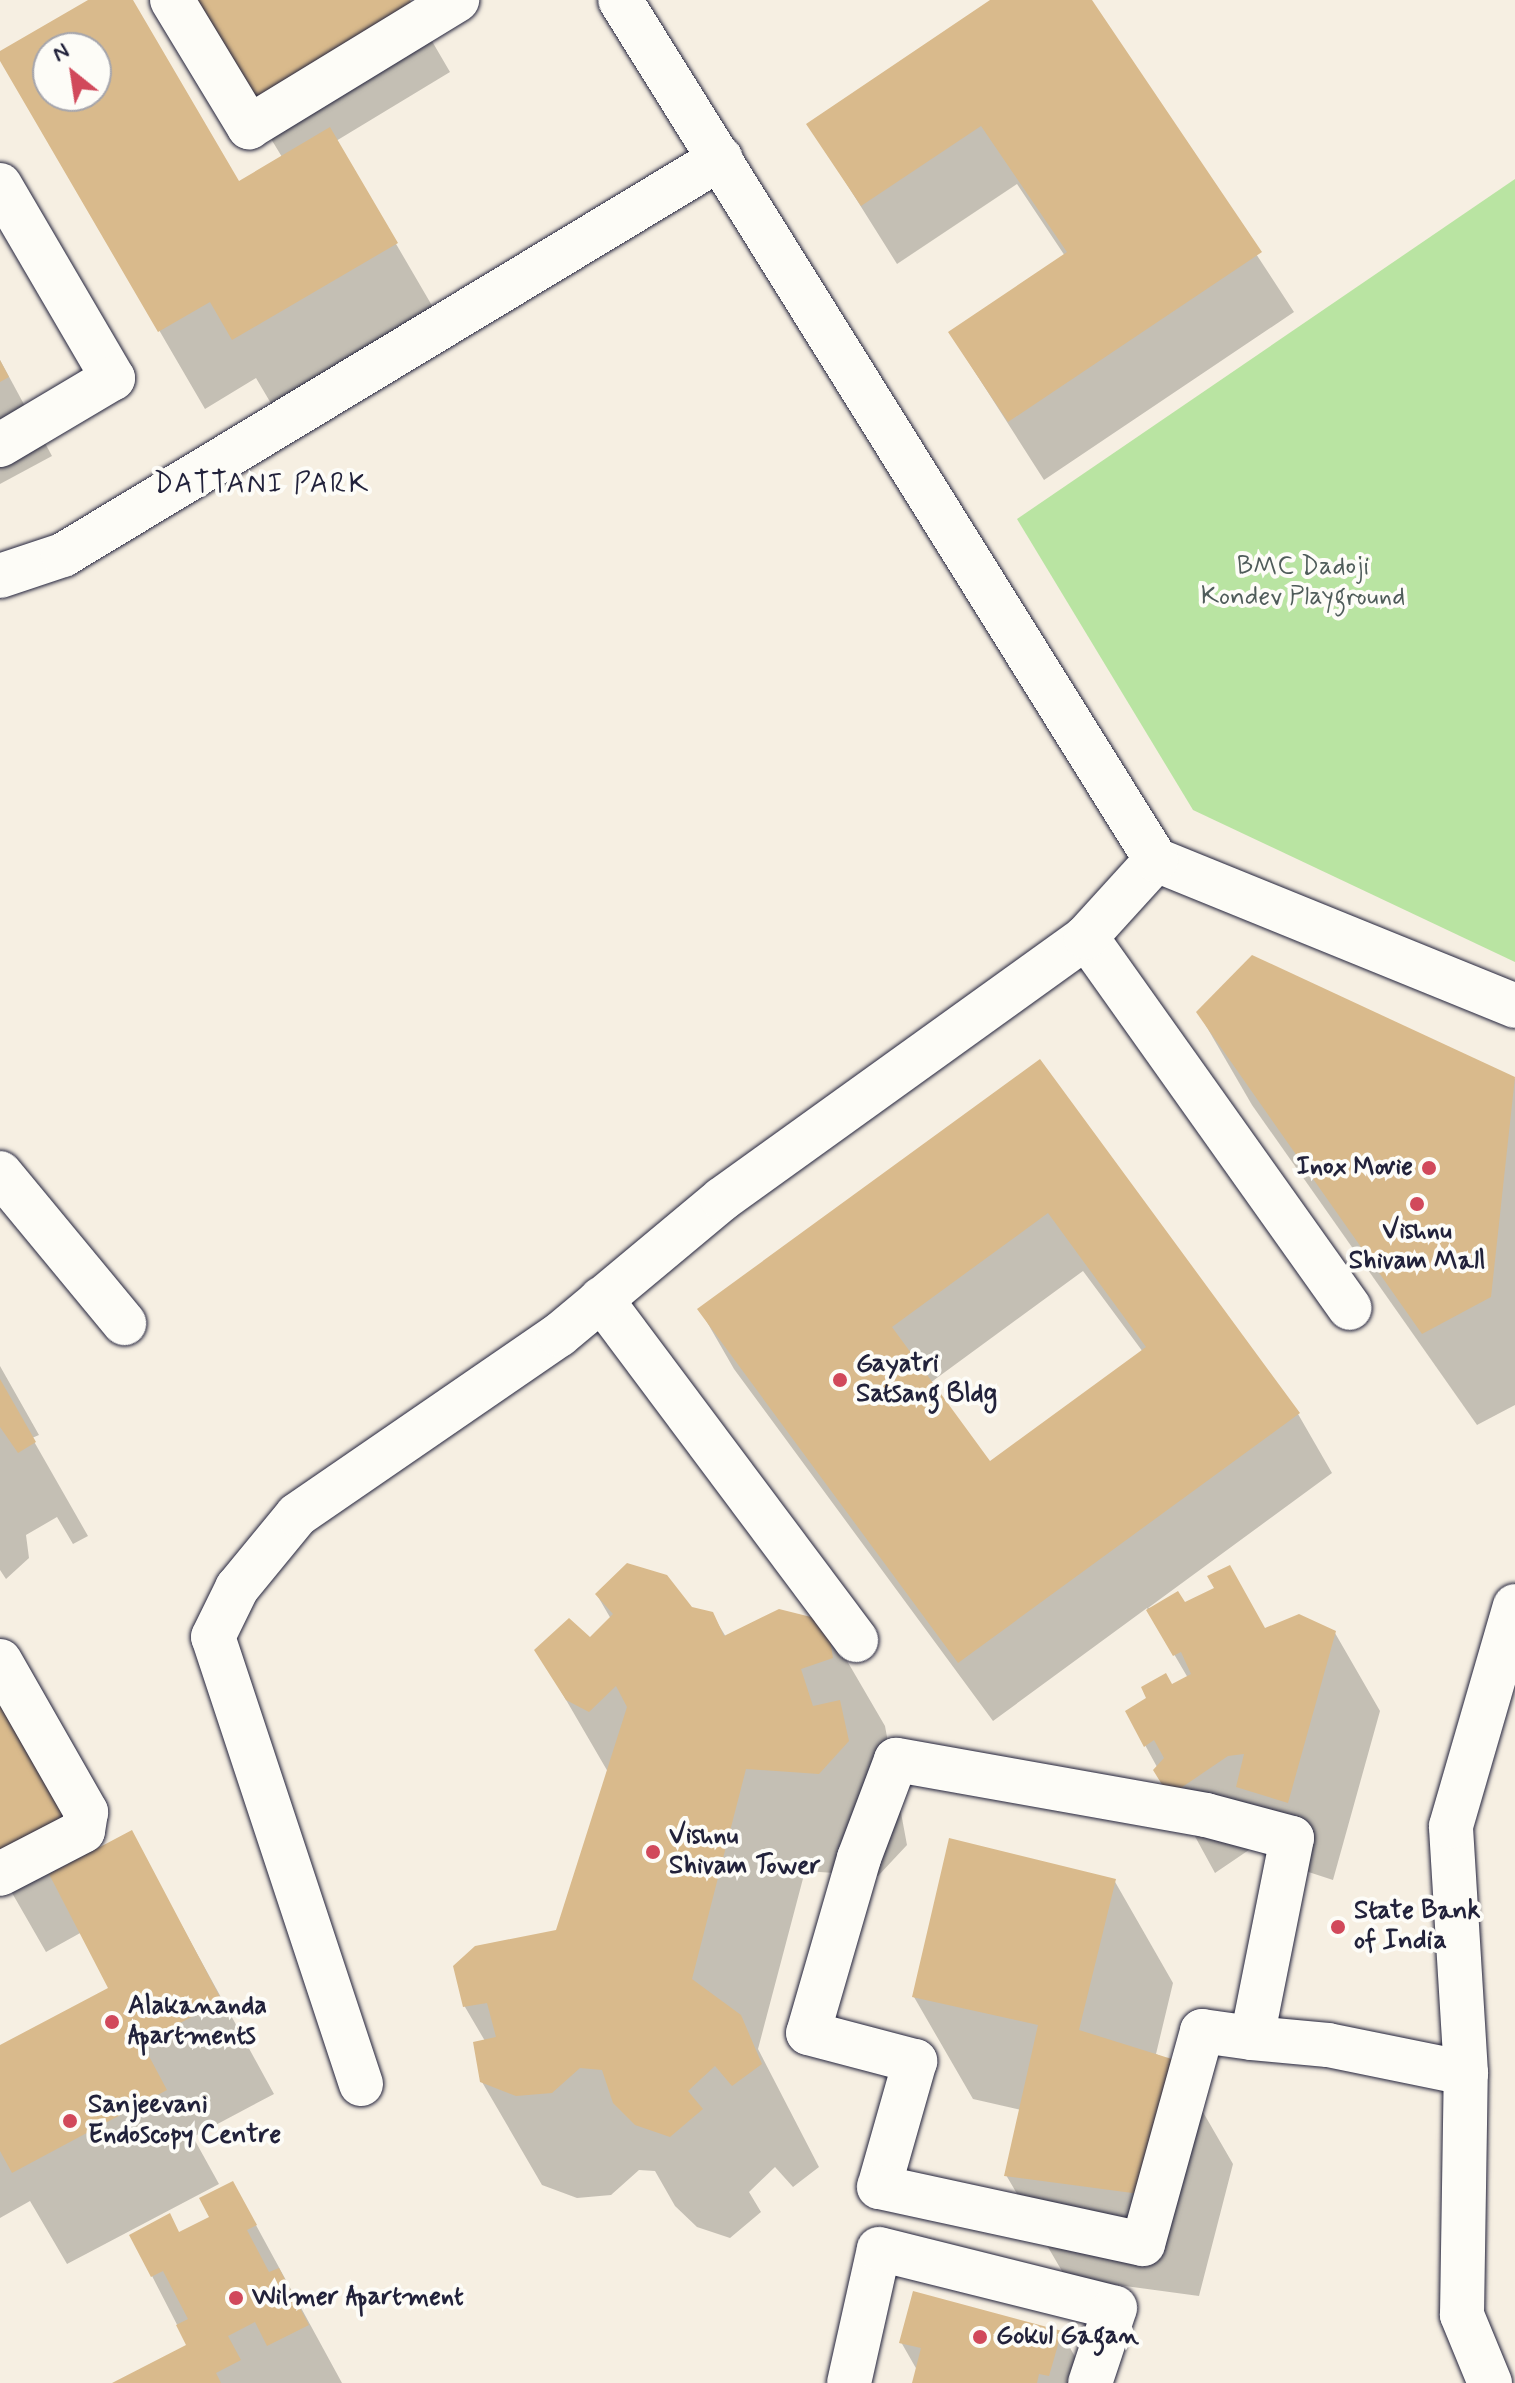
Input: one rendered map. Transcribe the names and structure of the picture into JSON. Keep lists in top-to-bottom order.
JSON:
{
  "districts": ["DATTANI PARK"],
  "parks": ["BMC Dadoji Kondev Playground"],
  "places": [
    "Inox Movie",
    "Vishnu Shivam Mall",
    "Gayatri Satsang Bldg",
    "Vishnu Shivam Tower",
    "State Bank of India",
    "Alakananda Apartments",
    "Sanjeevani Endoscopy Centre",
    "Wilmer Apartment",
    "Gokul Gagan"
  ],
  "north": "top left"
}
